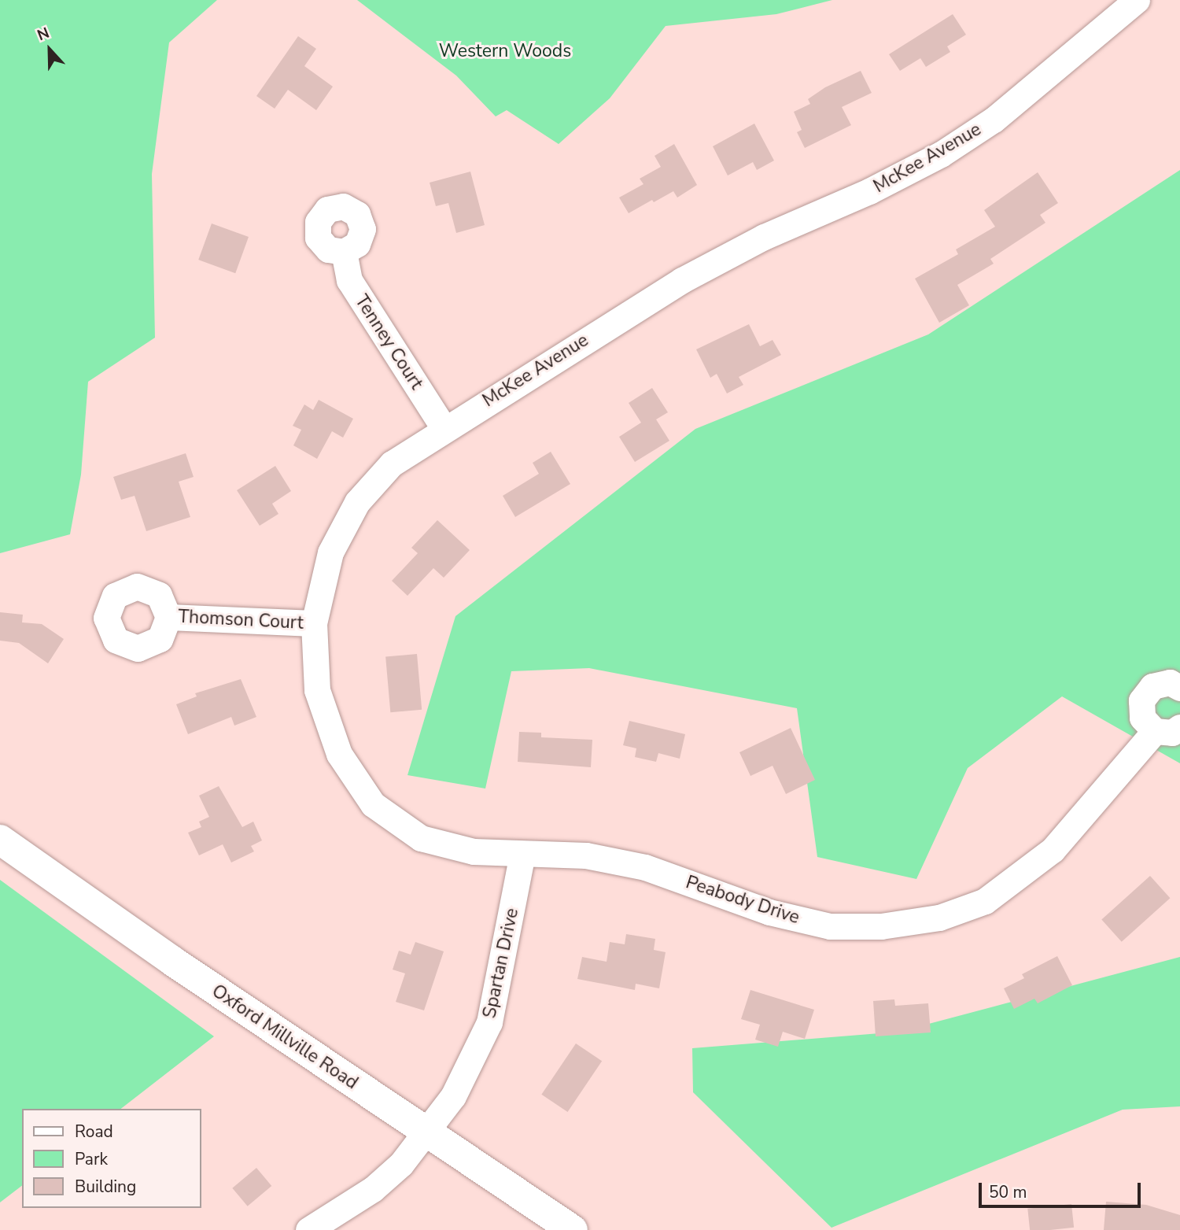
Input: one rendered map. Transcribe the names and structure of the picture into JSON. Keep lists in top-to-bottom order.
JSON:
{
  "streets": {
    "highway": ["Oxford Millville Road"],
    "street": [
      "McKee Avenue",
      "Tenney Court",
      "Thomson Court",
      "Peabody Drive",
      "Spartan Drive"
    ]
  },
  "crossings": [
    ["McKee Avenue", "Tenney Court"],
    ["McKee Avenue", "Thomson Court"],
    ["McKee Avenue", "Peabody Drive"],
    ["McKee Avenue", "Spartan Drive"],
    ["Peabody Drive", "Spartan Drive"],
    ["Spartan Drive", "Oxford Millville Road"]
  ],
  "parks": ["Western Woods"],
  "legend": ["Road", "Park", "Building"],
  "scale_bar": "50 m",
  "north": "top"
}
